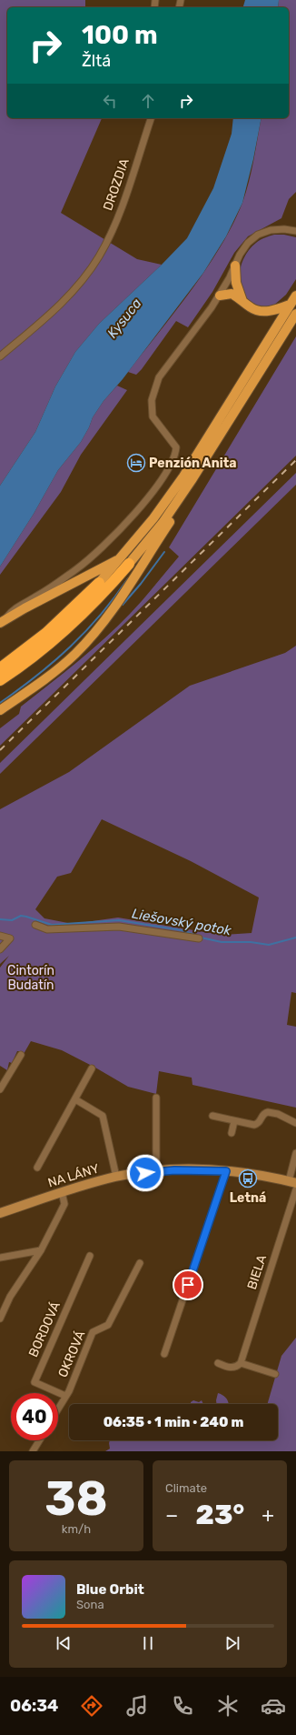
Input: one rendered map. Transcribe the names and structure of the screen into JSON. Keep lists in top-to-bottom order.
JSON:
{
  "streets": {
    "street": [
      "DROZDIA",
      "NA LÁNY",
      "BIELA",
      "BORDOVÁ",
      "OKROVÁ"
    ]
  },
  "crossings": [
    ["BORDOVÁ", "OKROVÁ"]
  ],
  "water": ["Kysuca", "Liešovský potok"],
  "parks": ["Cintorín Budatín"],
  "places": {
    "hotel": ["Penzión Anita"],
    "bus stop": ["Letná"]
  },
  "page": {
    "turn": ["100 m", "Žltá"],
    "limit": "40",
    "trip": "06:35 · 1 min · 240 m",
    "tile": [
      ["38", "km/h"],
      "Climate"
    ],
    "heat": ["−", "23°", "+"],
    "song": ["Blue Orbit", "Sona"],
    "tabs": "06:34"
  }
}
